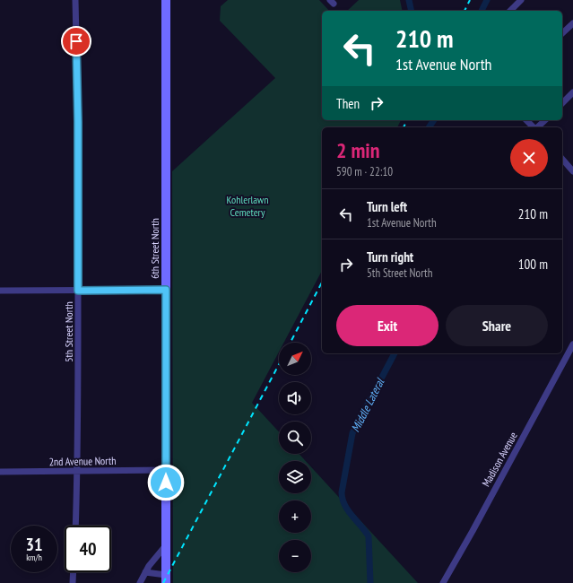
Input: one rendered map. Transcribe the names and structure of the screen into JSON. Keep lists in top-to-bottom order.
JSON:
{
  "streets": {
    "street": [
      "6th Street North",
      "5th Street North",
      "Madison Avenue",
      "2nd Avenue North"
    ]
  },
  "crossings": [
    ["6th Street North", "2nd Avenue North"],
    ["5th Street North", "2nd Avenue North"]
  ],
  "water": ["Middle Lateral"],
  "parks": ["Kohlerlawn Cemetery"],
  "north": "top right",
  "page": {
    "turn": ["210 m", "1st Avenue North"],
    "then": "Then",
    "heading": ["2 min", "590 m · 22:10"],
    "list": [
      {
        "name": "Turn left",
        "note": "1st Avenue North",
        "value": "210 m"
      },
      {
        "name": "Turn right",
        "note": "5th Street North",
        "value": "100 m"
      }
    ],
    "buttons": ["Exit", "Share"],
    "map_buttons": ["+", "−"],
    "speed": "31 km/h",
    "limit": "40"
  }
}
